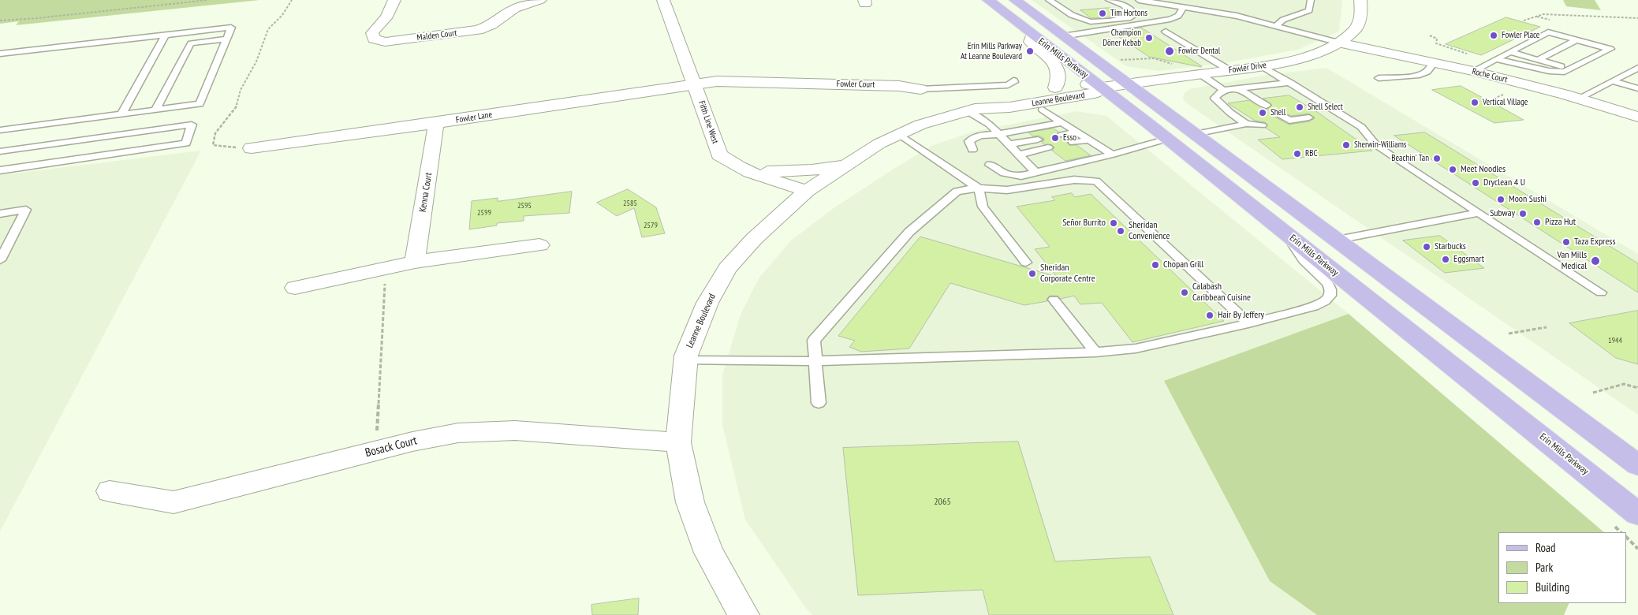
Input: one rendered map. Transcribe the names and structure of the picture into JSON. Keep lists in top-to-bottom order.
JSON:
{
  "streets": {
    "main road": ["Erin Mills Parkway"],
    "street": [
      "Malden Court",
      "Fowler Drive",
      "Roche Court",
      "Fowler Court",
      "Leanne Boulevard",
      "Fowler Lane",
      "Fifth Line West",
      "Kenna Court",
      "Bosack Court"
    ]
  },
  "crossings": [
    ["Erin Mills Parkway", "Fowler Drive"],
    ["Erin Mills Parkway", "Leanne Boulevard"],
    ["Fowler Drive", "Roche Court"],
    ["Fowler Drive", "Leanne Boulevard"],
    ["Fowler Court", "Fowler Lane"],
    ["Fowler Court", "Fifth Line West"],
    ["Leanne Boulevard", "Fifth Line West"],
    ["Leanne Boulevard", "Bosack Court"],
    ["Fowler Lane", "Fifth Line West"],
    ["Fowler Lane", "Kenna Court"]
  ],
  "places": [
    "Tim Hortons",
    "Fowler Place",
    "Champion Döner Kebab",
    "Erin Mills Parkway At Leanne Boulevard",
    "Fowler Dental",
    "Vertical Village",
    "Shell Select",
    "Shell",
    "Esso",
    "Sherwin-Williams",
    "RBC",
    "Beachin' Tan",
    "Meet Noodles",
    "Dryclean 4 U",
    "Moon Sushi",
    "Subway",
    "Pizza Hut",
    "Señor Burrito",
    "Sheridan Convenience",
    "Taza Express",
    "Starbucks",
    "Eggsmart",
    "Van Mills Medical",
    "Chopan Grill",
    "Sheridan Corporate Centre",
    "Calabash Caribbean Cuisine",
    "Hair By Jeffery"
  ],
  "house_numbers": [
    "2585",
    "2595",
    "2599",
    "2579",
    "1944",
    "2065"
  ],
  "legend": ["Road", "Park", "Building"]
}
